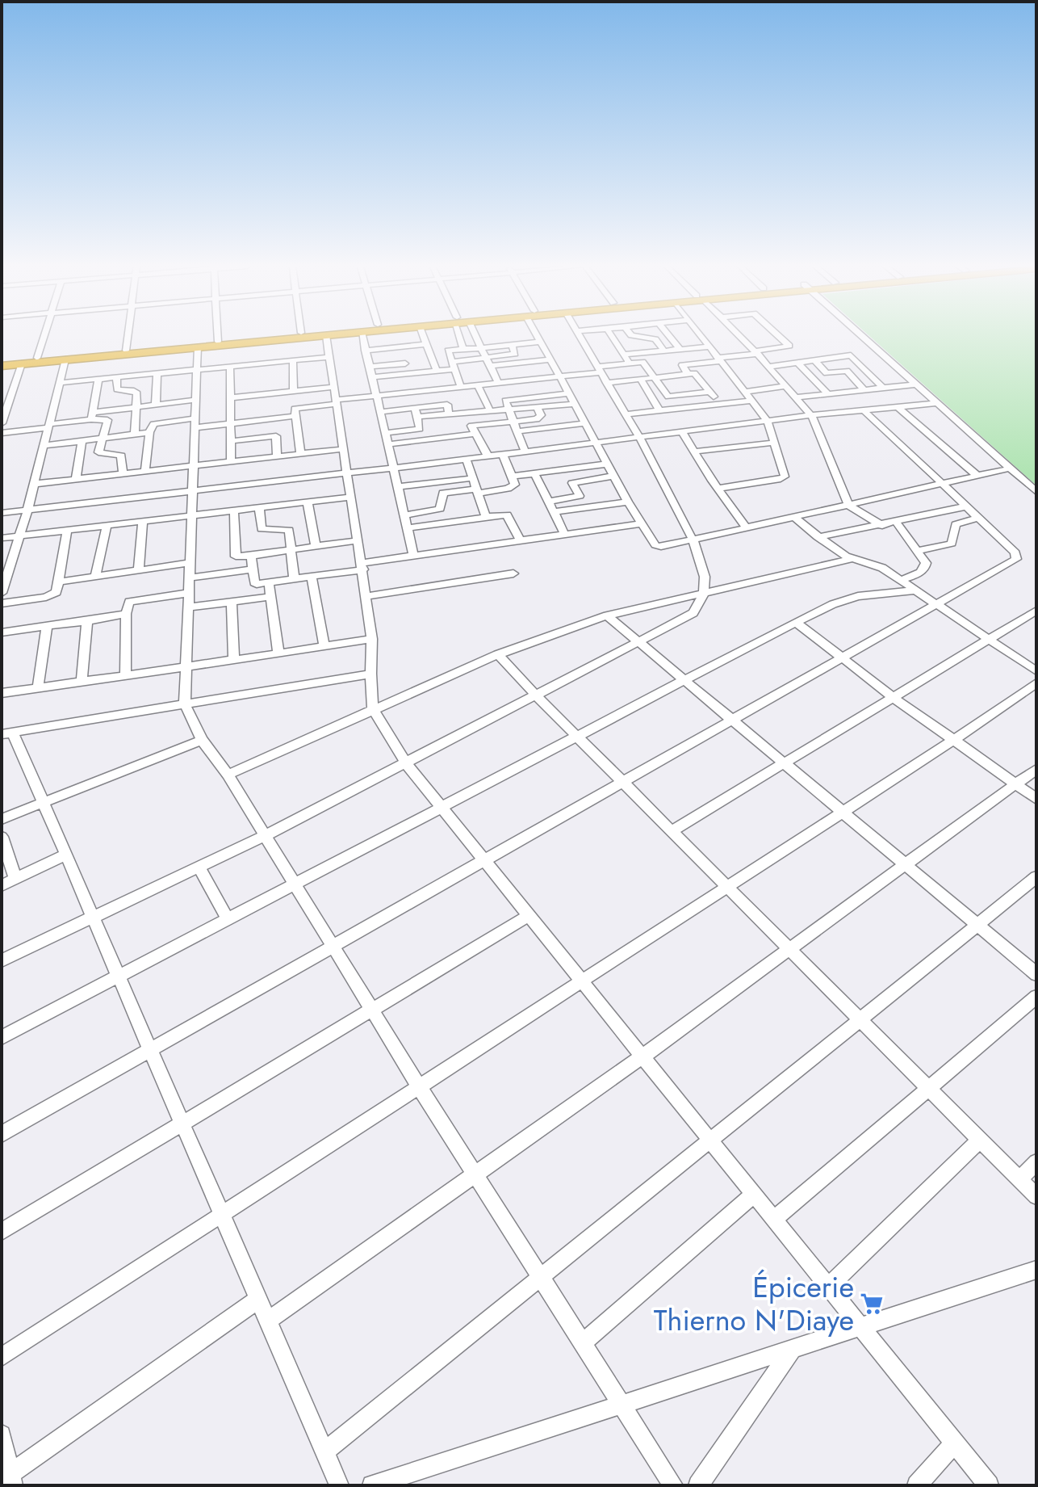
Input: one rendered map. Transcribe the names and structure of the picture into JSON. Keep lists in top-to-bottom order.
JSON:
{
  "places": {
    "supermarket": ["Épicerie Thierno N'Diaye"]
  }
}
